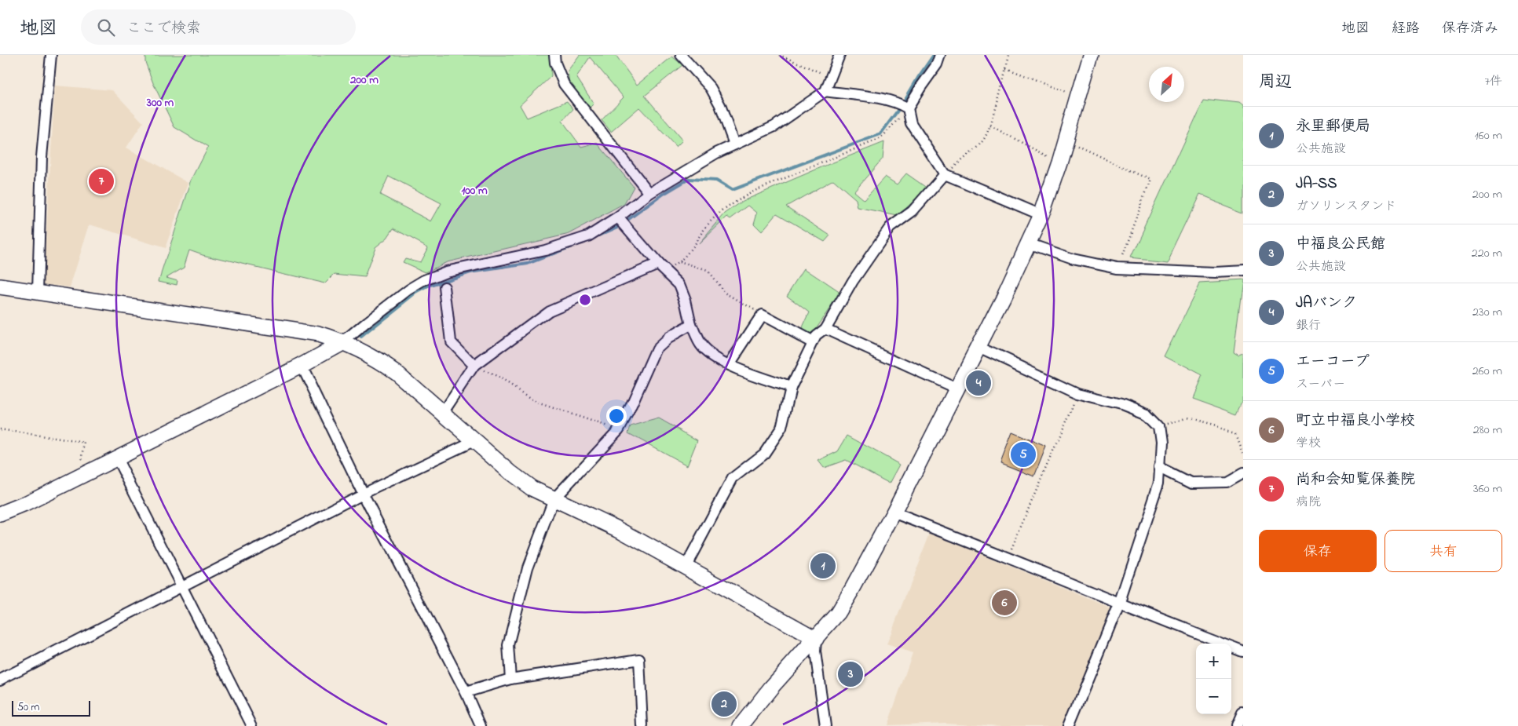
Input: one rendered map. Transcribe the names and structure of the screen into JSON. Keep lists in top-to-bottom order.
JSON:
{
  "scale_bar": "50 m",
  "north": "top right",
  "page": {
    "header": "地図",
    "search": "ここで検索",
    "nav": ["地図", "経路", "保存済み"],
    "heading": ["周辺", "7件"],
    "list": [
      {
        "mark": "1",
        "name": "永里郵便局",
        "note": "公共施設",
        "value": "160 m"
      },
      {
        "mark": "2",
        "name": "JA-SS",
        "note": "ガソリンスタンド",
        "value": "200 m"
      },
      {
        "mark": "3",
        "name": "中福良公民館",
        "note": "公共施設",
        "value": "220 m"
      },
      {
        "mark": "4",
        "name": "JAバンク",
        "note": "銀行",
        "value": "230 m"
      },
      {
        "mark": "5",
        "name": "エーコープ",
        "note": "スーパー",
        "value": "260 m"
      },
      {
        "mark": "6",
        "name": "町立中福良小学校",
        "note": "学校",
        "value": "280 m"
      },
      {
        "mark": "7",
        "name": "尚和会知覧保養院",
        "note": "病院",
        "value": "360 m"
      }
    ],
    "pins": [
      "7",
      "4",
      "5",
      "1",
      "6",
      "3",
      "2"
    ],
    "buttons": ["保存", "共有"],
    "map_buttons": ["+", "−"],
    "scale": "50 m"
  },
  "rings": ["200 m", "300 m", "100 m"]
}
